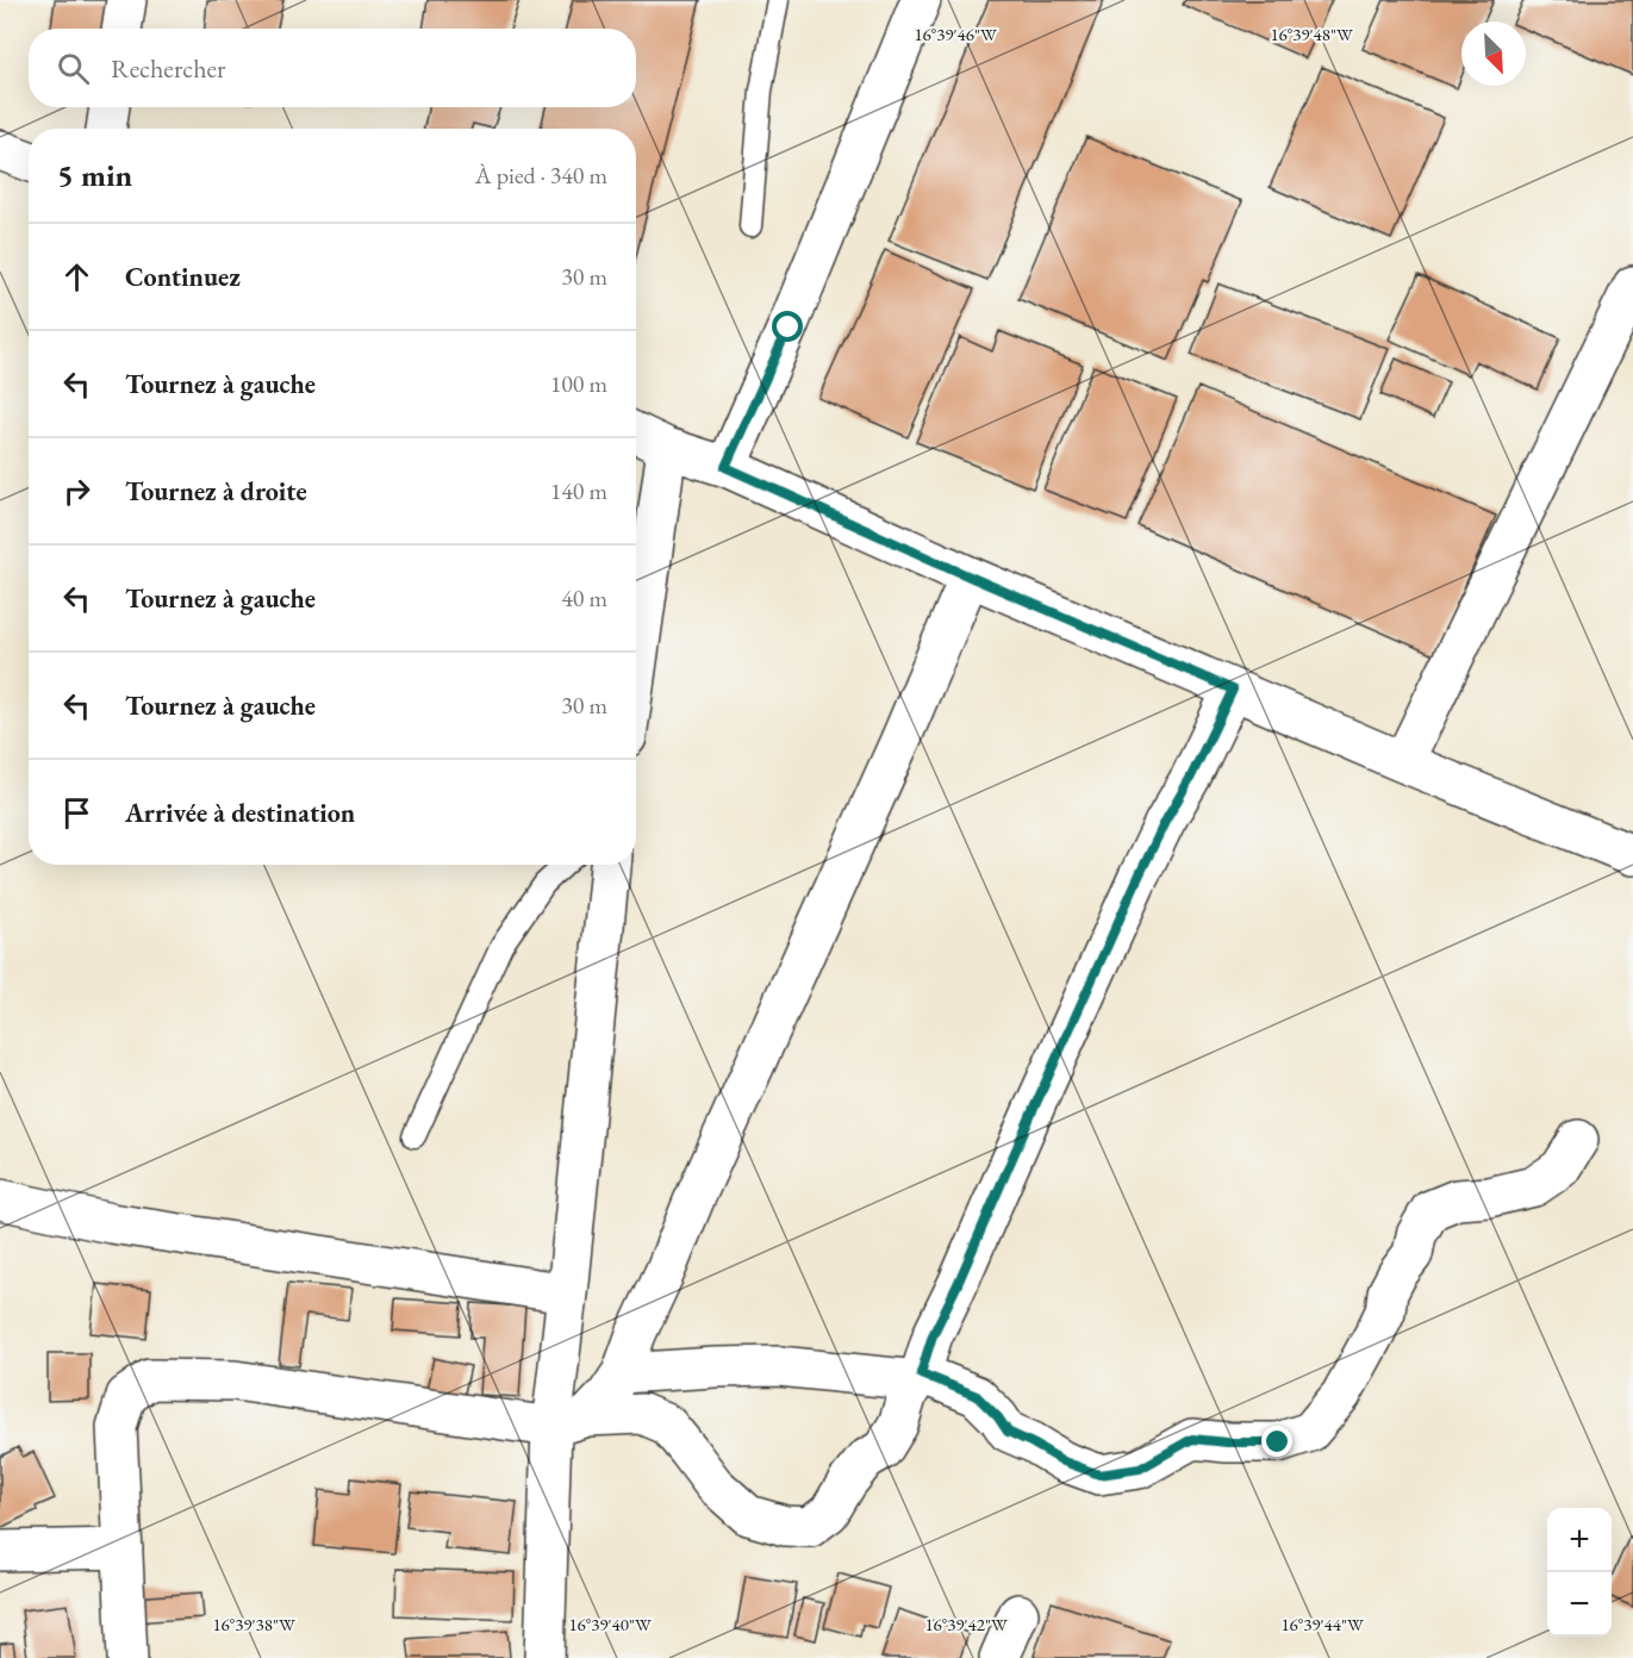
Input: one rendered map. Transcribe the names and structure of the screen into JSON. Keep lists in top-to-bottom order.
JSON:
{
  "north": "bottom right",
  "page": {
    "search": "Rechercher",
    "heading": ["5 min", "À pied · 340 m"],
    "list": [
      ["Continuez", "30 m"],
      ["Tournez à gauche", "100 m"],
      ["Tournez à droite", "140 m"],
      ["Tournez à gauche", "40 m"],
      ["Tournez à gauche", "30 m"],
      "Arrivée à destination"
    ],
    "map_buttons": ["+", "−"]
  },
  "coordinates": [
    "16°39'46\"W",
    "16°39'48\"W",
    "16°39'38\"W",
    "16°39'40\"W",
    "16°39'42\"W",
    "16°39'44\"W"
  ]
}
